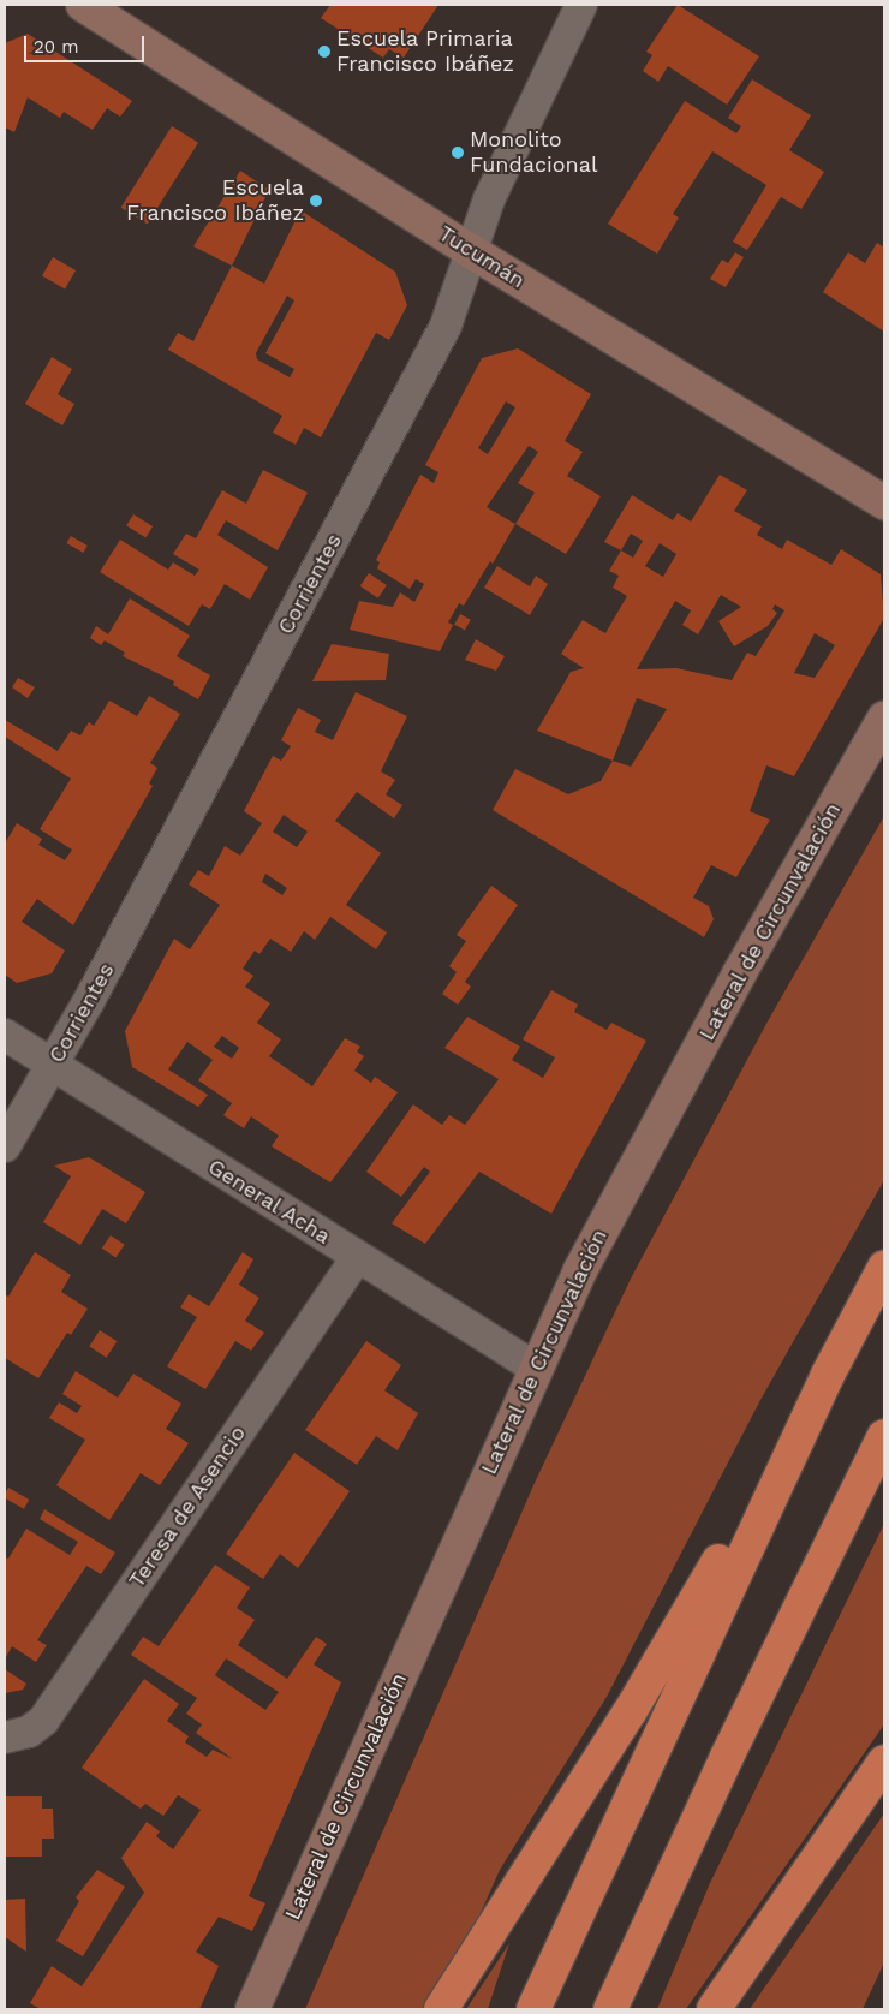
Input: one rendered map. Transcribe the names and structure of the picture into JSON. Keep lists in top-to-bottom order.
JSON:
{
  "streets": {
    "street": [
      "Tucumán",
      "Corrientes",
      "Lateral de Circunvalación",
      "General Acha",
      "Teresa de Asencio"
    ]
  },
  "crossings": [
    ["Tucumán", "Corrientes"],
    ["Corrientes", "General Acha"],
    ["Lateral de Circunvalación", "General Acha"],
    ["General Acha", "Teresa de Asencio"]
  ],
  "places": ["Escuela Primaria Francisco Ibáñez", "Monolito Fundacional", "Escuela Francisco Ibáñez"],
  "scale_bar": "20 m"
}
